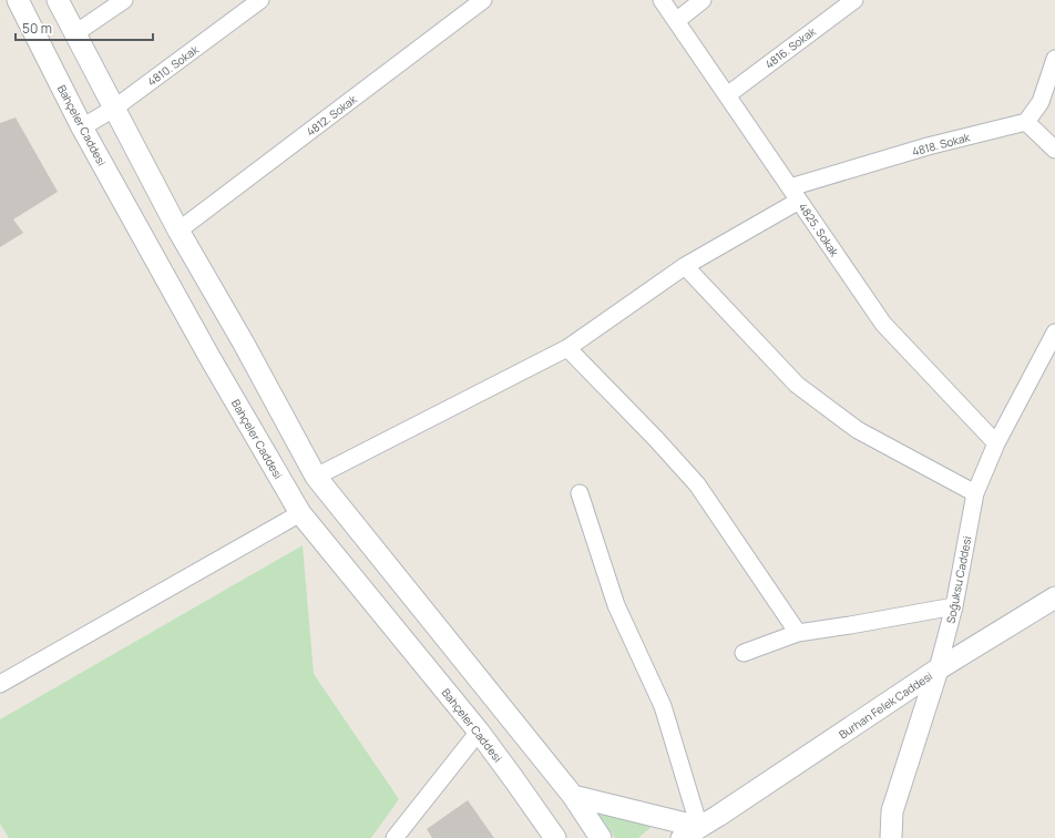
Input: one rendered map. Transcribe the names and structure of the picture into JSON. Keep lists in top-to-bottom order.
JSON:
{
  "streets": {
    "street": [
      "4816. Sokak",
      "4810. Sokak",
      "4812. Sokak",
      "Bahçeler Caddesi",
      "4818. Sokak",
      "4825. Sokak",
      "Soğuksu Caddesi",
      "Burhan Felek Caddesi"
    ]
  },
  "crossings": [
    ["4816. Sokak", "4825. Sokak"],
    ["4810. Sokak", "Bahçeler Caddesi"],
    ["4818. Sokak", "4825. Sokak"],
    ["4825. Sokak", "Soğuksu Caddesi"],
    ["Soğuksu Caddesi", "Burhan Felek Caddesi"]
  ],
  "scale_bar": "50 m"
}
